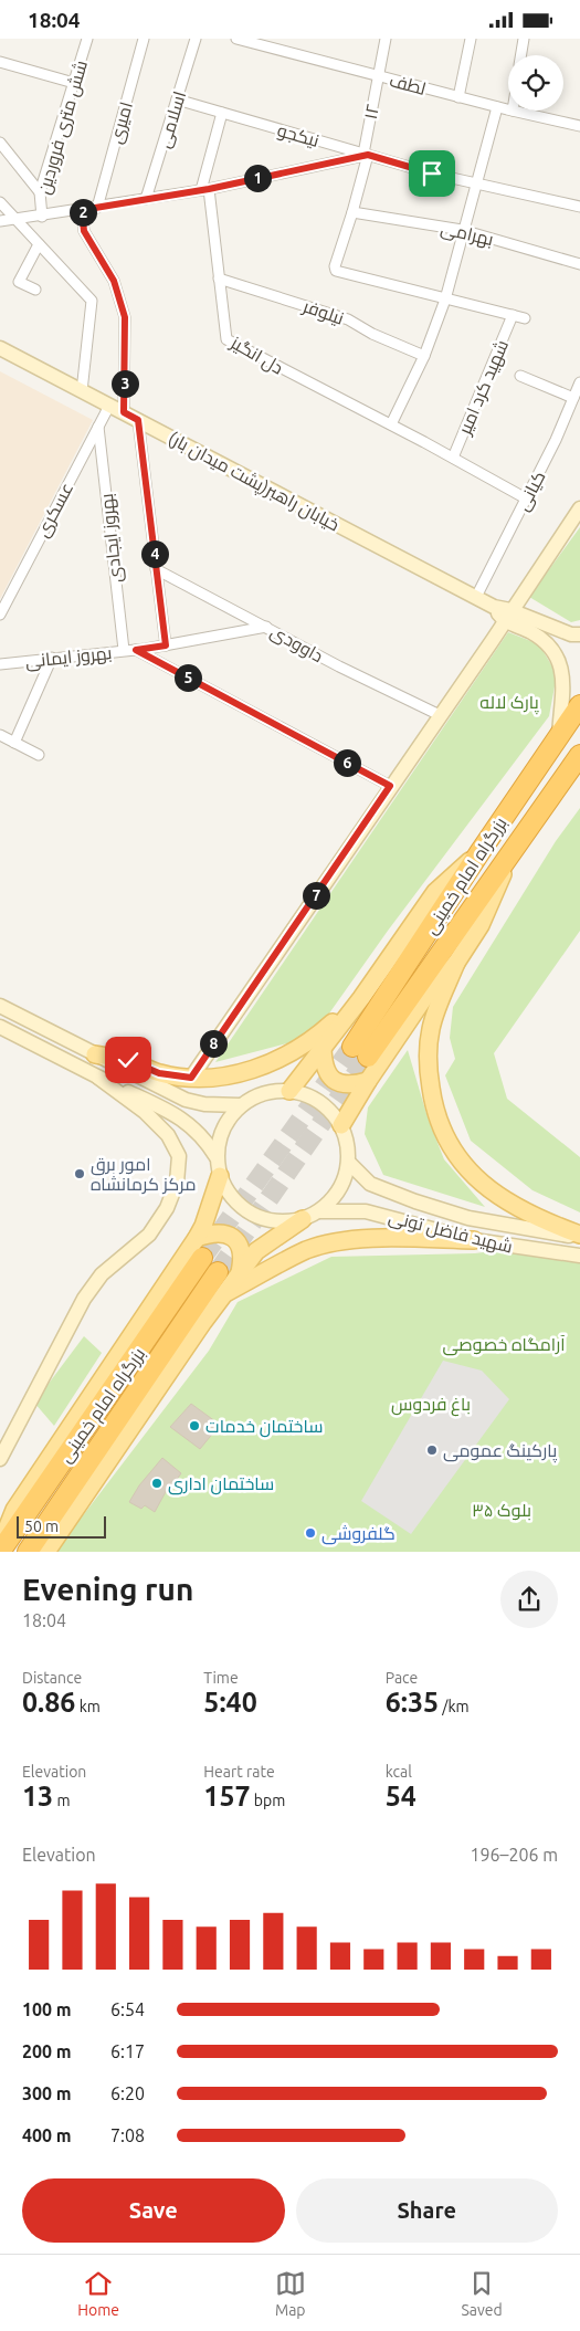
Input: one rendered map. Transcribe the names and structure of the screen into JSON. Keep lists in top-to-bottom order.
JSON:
{
  "streets": {
    "highway": ["بزرگراه امام خمینی"],
    "main road": ["خیابان راهبر(پشت میدان بار)", "شهید فاضل تونی"],
    "street": [
      "لطف",
      "۱۲",
      "اسلامی",
      "امیری",
      "شش متری فروردین",
      "نیکجو",
      "بهرامی",
      "نیلوفر",
      "دل انگیز",
      "شهید کرد امیر",
      "کیانی",
      "عسکری",
      "بهروز ایجادی",
      "داوودی",
      "بهروز ایمانی"
    ]
  },
  "crossings": [
    ["لطف", "۱۲"],
    ["۱۲", "نیکجو"],
    ["اسلامی", "نیکجو"],
    ["نیلوفر", "دل انگیز"],
    ["دل انگیز", "شهید کرد امیر"],
    ["دل انگیز", "کیانی"],
    ["خیابان راهبر(پشت میدان بار)", "کیانی"],
    ["خیابان راهبر(پشت میدان بار)", "عسکری"],
    ["عسکری", "بهروز ایجادی"],
    ["بهروز ایجادی", "بهروز ایمانی"],
    ["داوودی", "بهروز ایمانی"]
  ],
  "parks": [
    "پارک لاله",
    "آرامگاه خصوصی",
    "باغ فردوس",
    "بلوک ۳۵"
  ],
  "places": [
    "امور برق مرکز کرمانشاه",
    "ساختمان خدمات",
    "پارکینگ عمومی",
    "ساختمان اداری",
    "گلفروشی"
  ],
  "scale_bar": "50 m",
  "page": {
    "status": "18:04",
    "pins": [
      "1",
      "2",
      "3",
      "4",
      "5",
      "6",
      "7",
      "8"
    ],
    "scale": "50 m",
    "heading": ["Evening run", "18:04"],
    "stats": [
      ["Distance", "0.86 km"],
      ["Time", "5:40"],
      ["Pace", "6:35 /km"],
      ["Elevation", "13 m"],
      ["Heart rate", "157 bpm"],
      ["kcal", "54"]
    ],
    "chart": ["Elevation", "196–206 m"],
    "list": [
      {
        "name": "100 m",
        "note": "6:54"
      },
      {
        "name": "200 m",
        "note": "6:17"
      },
      {
        "name": "300 m",
        "note": "6:20"
      },
      {
        "name": "400 m",
        "note": "7:08"
      }
    ],
    "buttons": ["Save", "Share"],
    "tabs": ["Home", "Map", "Saved"]
  }
}
